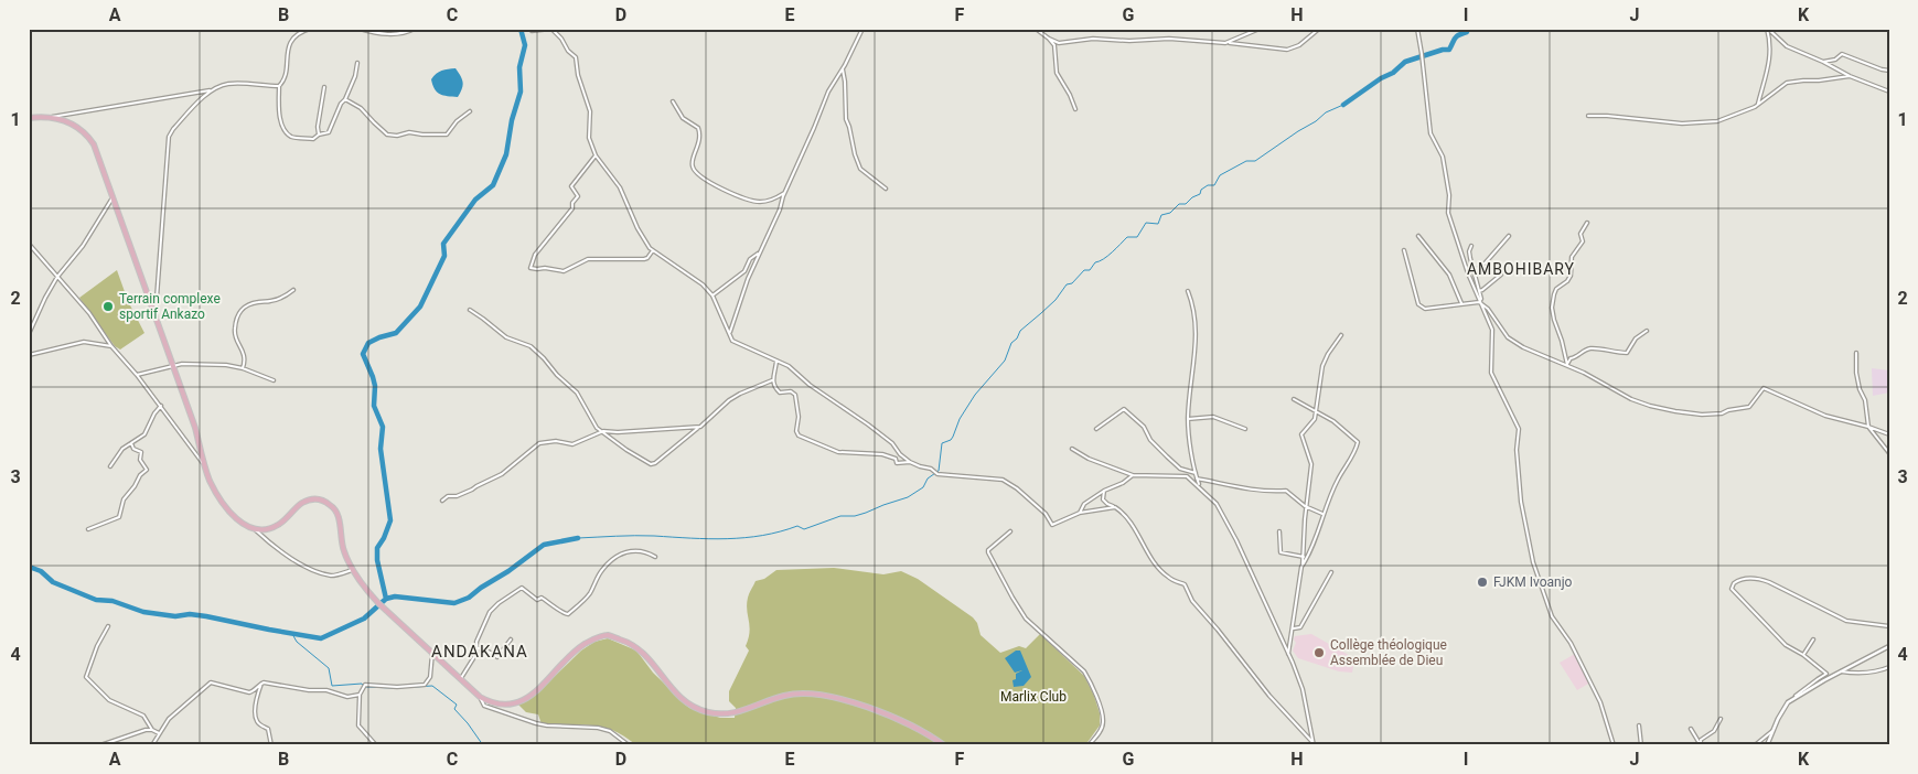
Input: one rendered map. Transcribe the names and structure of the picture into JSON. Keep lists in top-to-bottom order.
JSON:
{
  "districts": ["AMBOHIBARY", "ANDAKANA"],
  "parks": ["Marlix Club"],
  "places": ["Terrain complexe sportif Ankazo", "FJKM Ivoanjo", "Collège théologique Assemblée de Dieu"],
  "grid": {
    "columns": [
      "A",
      "B",
      "C",
      "D",
      "E",
      "F",
      "G",
      "H",
      "I",
      "J",
      "K"
    ],
    "rows": [
      "1",
      "2",
      "3",
      "4"
    ]
  }
}
